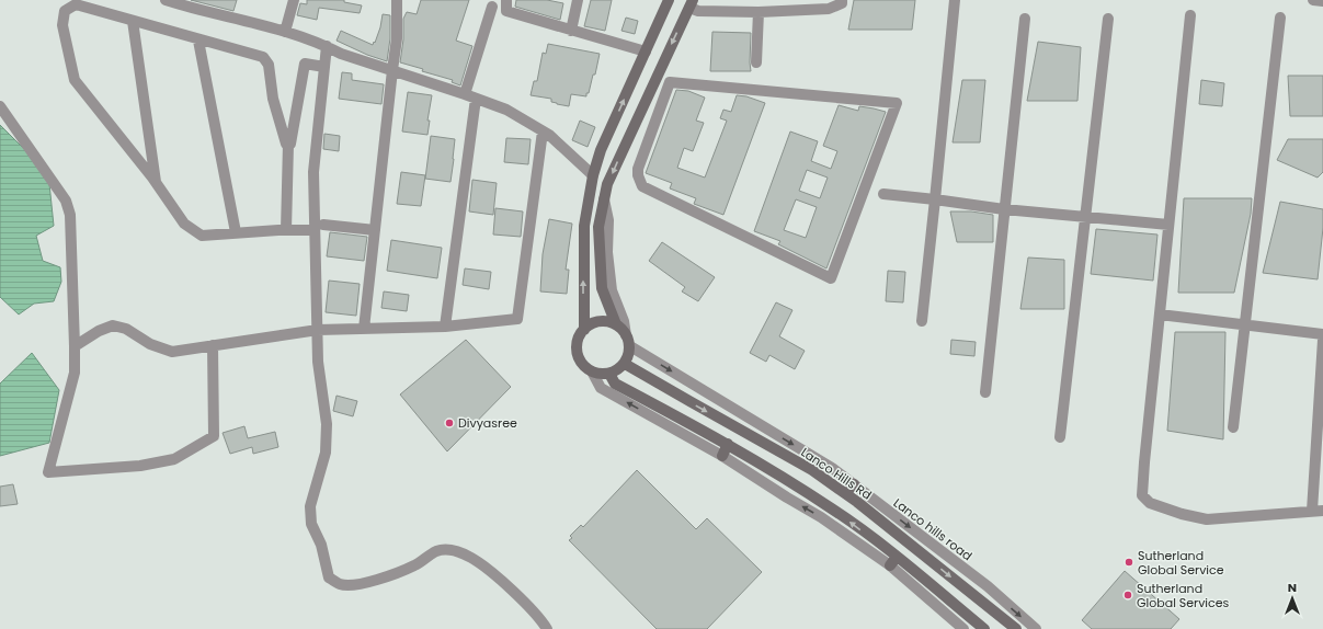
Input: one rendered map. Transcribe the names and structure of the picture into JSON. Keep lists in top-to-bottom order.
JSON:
{
  "streets": {
    "main road": ["Lanco Hills Rd"],
    "street": ["Lanco hills road"]
  },
  "crossings": [
    ["Lanco Hills Rd", "Lanco hills road"]
  ],
  "places": ["Divyasree", "Sutherland Global Service", "Sutherland Global Services"],
  "north": "top"
}
